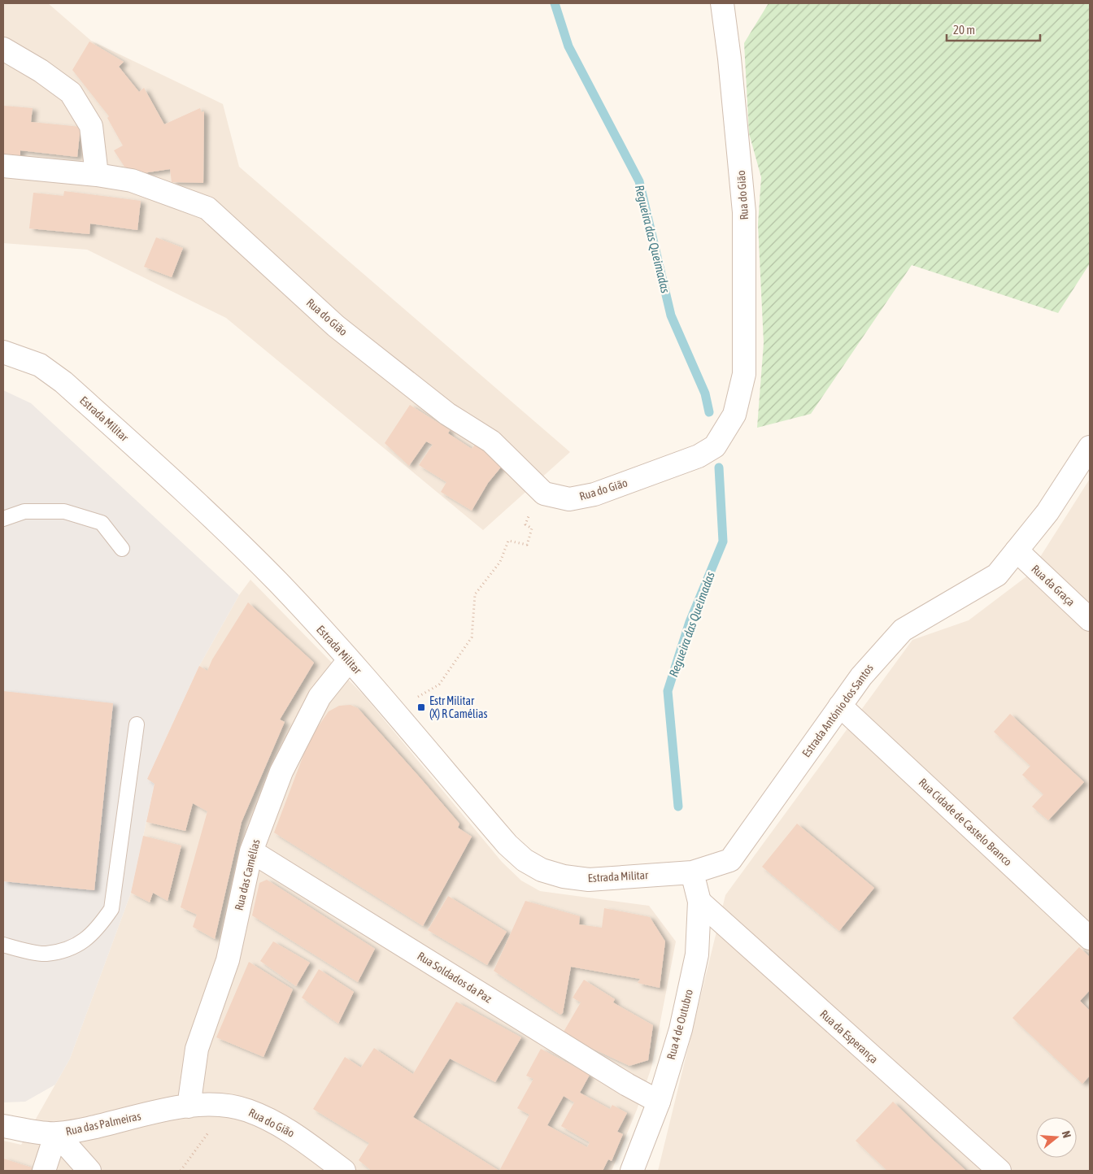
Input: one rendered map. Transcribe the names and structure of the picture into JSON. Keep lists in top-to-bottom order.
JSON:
{
  "streets": {
    "street": [
      "Rua do Gião",
      "Estrada Militar",
      "Rua da Graça",
      "Estrada António dos Santos",
      "Rua Cidade de Castelo Branco",
      "Rua das Camélias",
      "Rua Soldados da Paz",
      "Rua 4 de Outubro",
      "Rua da Esperança",
      "Rua das Palmeiras"
    ]
  },
  "crossings": [
    ["Rua do Gião", "Rua das Camélias"],
    ["Rua do Gião", "Rua das Palmeiras"],
    ["Estrada Militar", "Estrada António dos Santos"],
    ["Estrada Militar", "Rua das Camélias"],
    ["Estrada Militar", "Rua 4 de Outubro"],
    ["Rua da Graça", "Estrada António dos Santos"],
    ["Estrada António dos Santos", "Rua Cidade de Castelo Branco"],
    ["Estrada António dos Santos", "Rua 4 de Outubro"],
    ["Rua das Camélias", "Rua Soldados da Paz"],
    ["Rua das Camélias", "Rua das Palmeiras"],
    ["Rua Soldados da Paz", "Rua 4 de Outubro"],
    ["Rua 4 de Outubro", "Rua da Esperança"]
  ],
  "water": ["Regueira das Queimadas"],
  "places": {
    "transit": ["Estr Militar (X) R Camélias"]
  },
  "scale_bar": "20 m",
  "north": "right"
}
